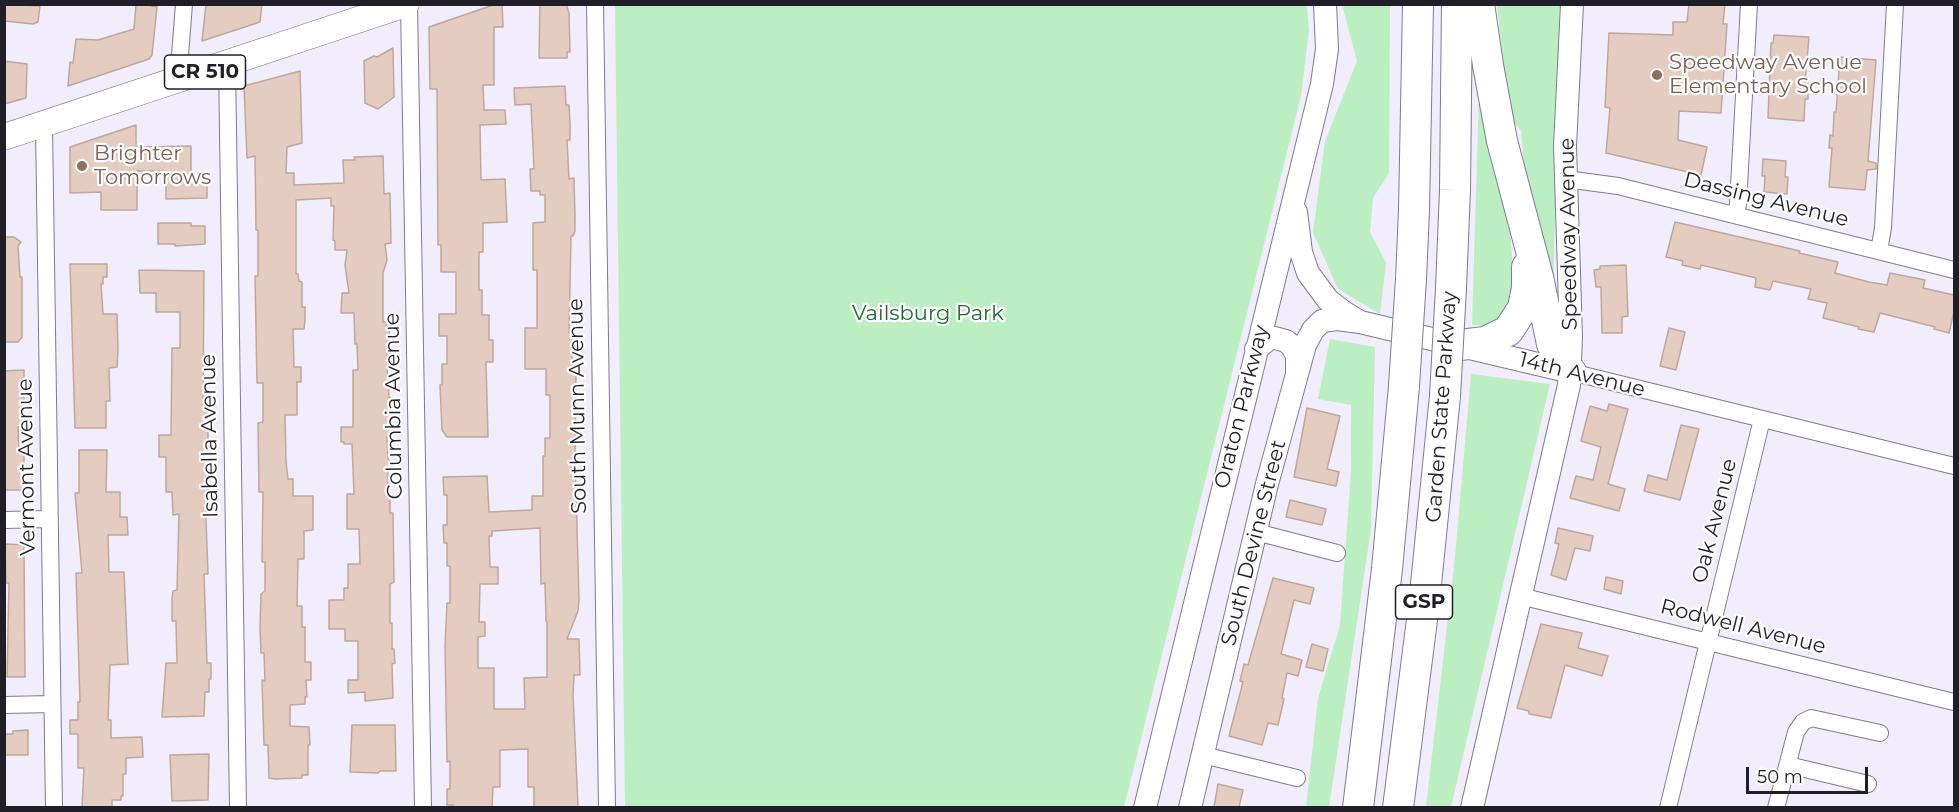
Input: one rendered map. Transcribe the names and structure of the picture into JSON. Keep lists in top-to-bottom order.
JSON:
{
  "streets": {
    "highway": ["Garden State Parkway", "GSP"],
    "main road": [
      "CR 510",
      "Speedway Avenue",
      "14th Avenue",
      "Oraton Parkway",
      "South Devine Street"
    ],
    "street": [
      "Dassing Avenue",
      "Columbia Avenue",
      "South Munn Avenue",
      "Isabella Avenue",
      "Vermont Avenue",
      "Oak Avenue",
      "Rodwell Avenue"
    ]
  },
  "crossings": [
    ["CR 510", "Columbia Avenue"],
    ["CR 510", "Isabella Avenue"],
    ["CR 510", "Vermont Avenue"],
    ["Dassing Avenue", "Speedway Avenue"],
    ["Speedway Avenue", "14th Avenue"],
    ["Speedway Avenue", "Rodwell Avenue"],
    ["14th Avenue", "Oraton Parkway"],
    ["14th Avenue", "Oak Avenue"],
    ["14th Avenue", "South Devine Street"],
    ["Oak Avenue", "Rodwell Avenue"]
  ],
  "parks": ["Vailsburg Park"],
  "places": ["Speedway Avenue Elementary School", "Brighter Tomorrows"],
  "scale_bar": "50 m"
}
